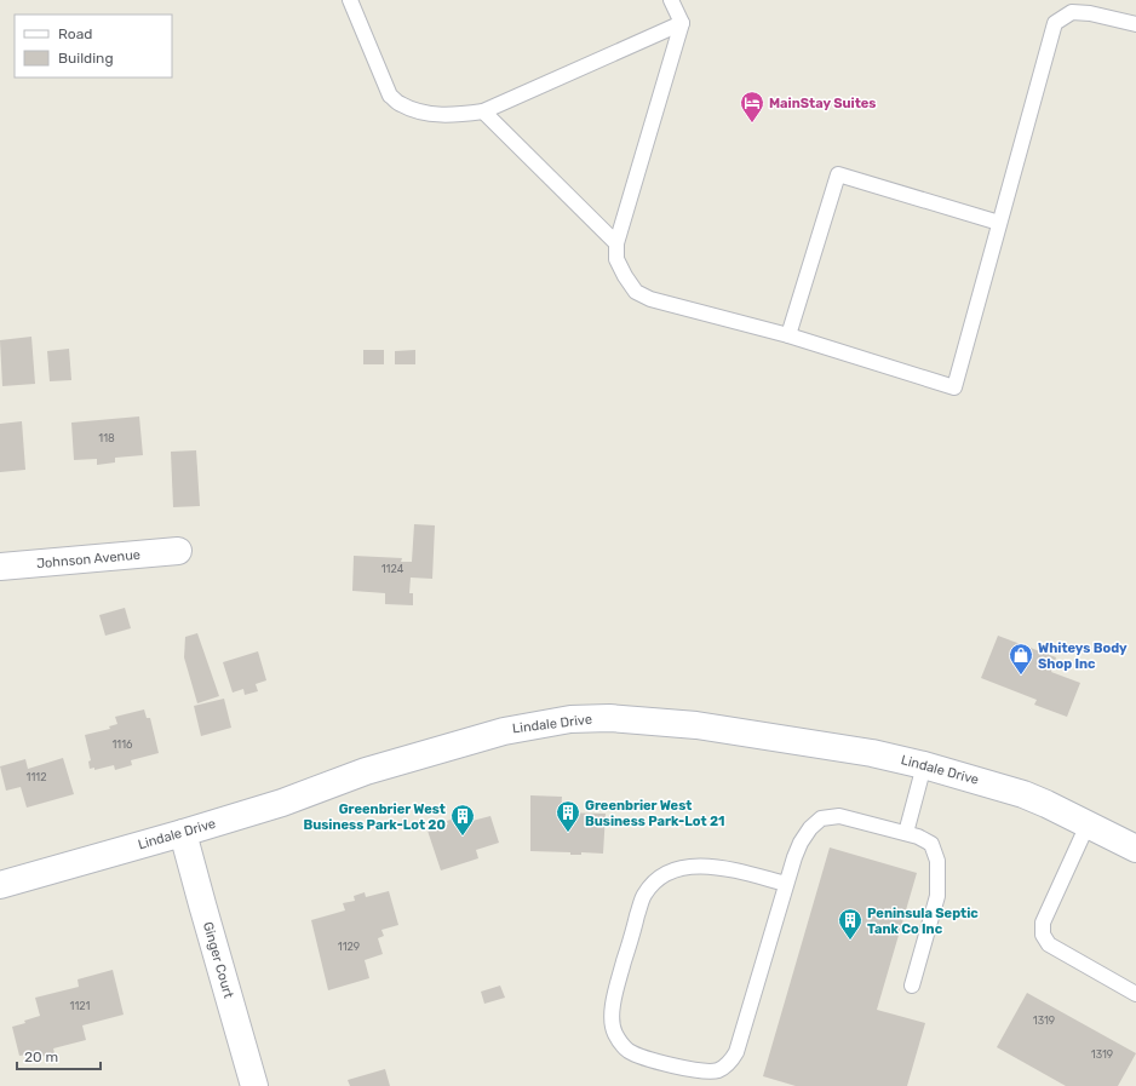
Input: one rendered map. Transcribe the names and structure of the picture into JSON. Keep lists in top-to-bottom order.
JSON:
{
  "streets": {
    "street": ["Johnson Avenue", "Lindale Drive", "Ginger Court"]
  },
  "crossings": [
    ["Lindale Drive", "Ginger Court"]
  ],
  "places": {
    "hotel": ["MainStay Suites"],
    "shop": ["Whiteys Body Shop Inc"],
    "building": ["Greenbrier West Business Park-Lot 21", "Greenbrier West Business Park-Lot 20", "Peninsula Septic Tank Co Inc"]
  },
  "house_numbers": [
    "118",
    "1124",
    "1116",
    "1112",
    "1129",
    "1121",
    "1319",
    "1319"
  ],
  "legend": ["Road", "Building"],
  "scale_bar": "20 m"
}
